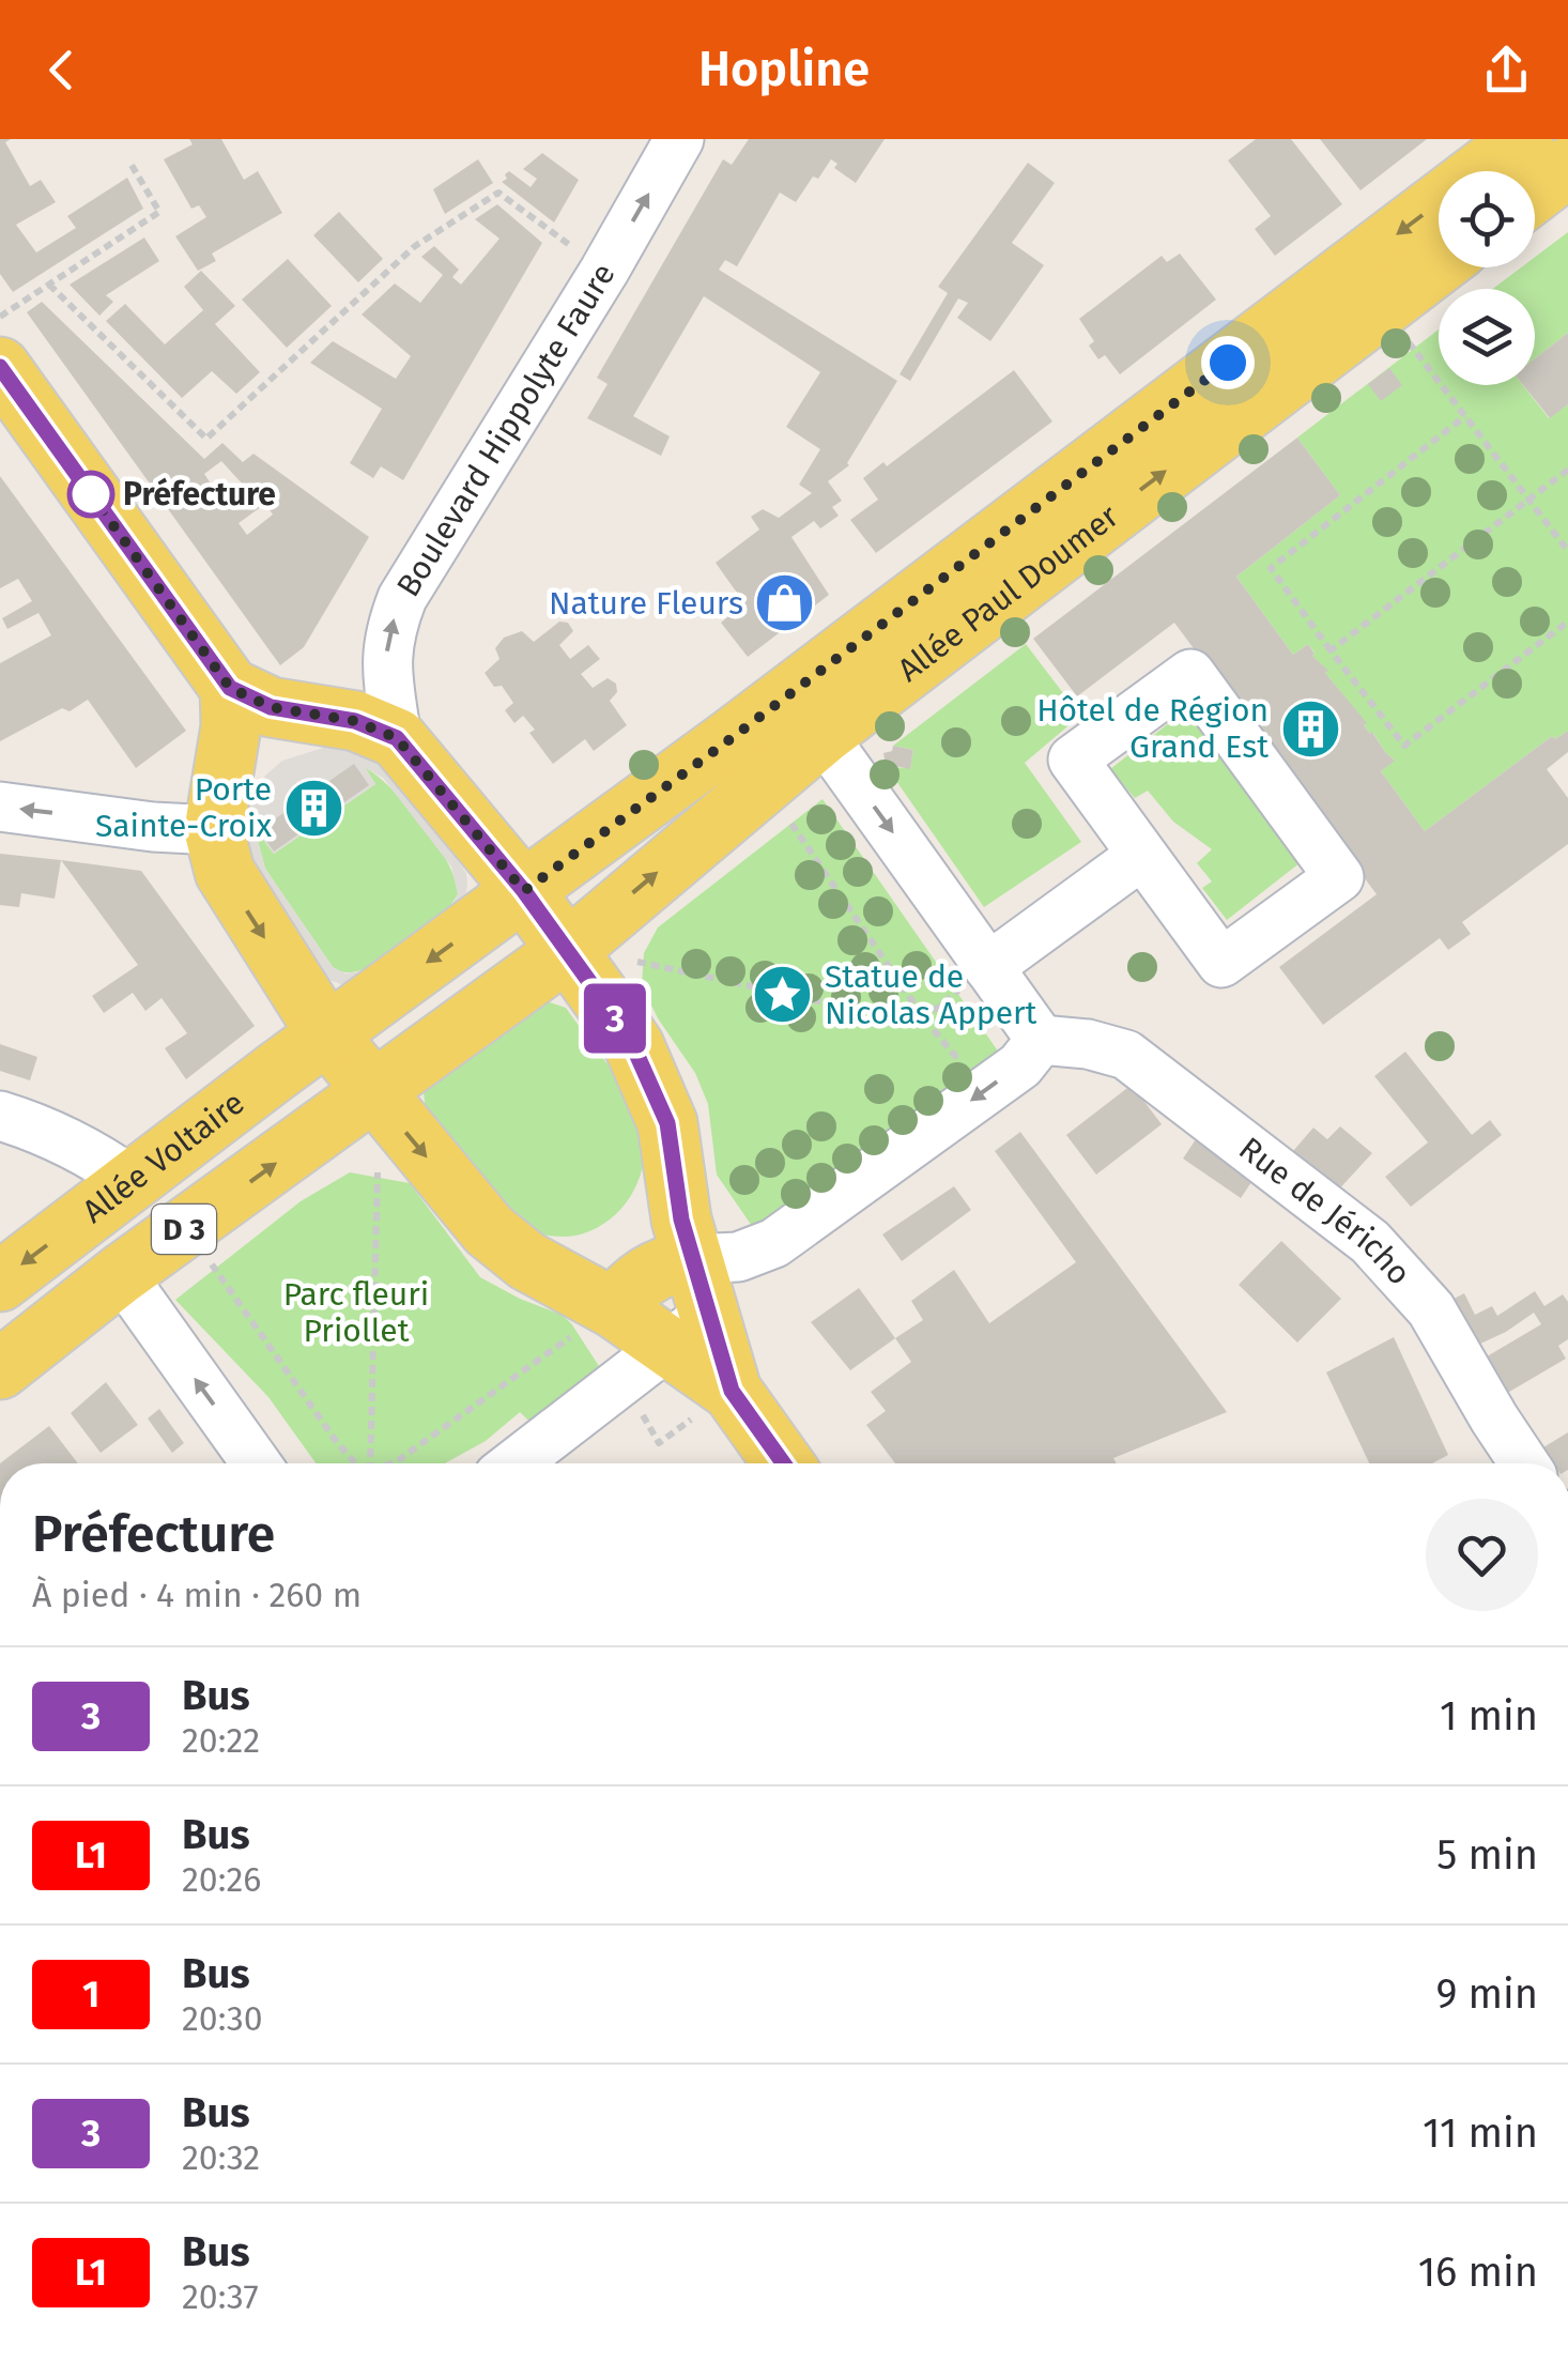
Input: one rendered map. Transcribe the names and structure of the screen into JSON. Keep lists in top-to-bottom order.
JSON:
{
  "streets": {
    "main road": ["Allée Paul Doumer", "Allée Voltaire", "D 3"],
    "street": ["Boulevard Hippolyte Faure", "Rue de Jéricho"]
  },
  "crossings": [
    ["Allée Paul Doumer", "D 3"],
    ["Allée Voltaire", "D 3"]
  ],
  "one_way": ["Boulevard Hippolyte Faure"],
  "parks": ["Parc fleuri Priollet"],
  "places": {
    "other": ["Préfecture"],
    "shop": ["Nature Fleurs"],
    "building": ["Hôtel de Région Grand Est", "Porte Sainte-Croix"],
    "place": ["Statue de Nicolas Appert"]
  },
  "lines": ["bus line 3"],
  "page": {
    "header": "Hopline",
    "on_map": "3",
    "heading": ["Préfecture", "À pied · 4 min · 260 m"],
    "list": [
      {
        "mark": "3",
        "name": "Bus",
        "note": "20:22",
        "value": "1 min"
      },
      {
        "mark": "L1",
        "name": "Bus",
        "note": "20:26",
        "value": "5 min"
      },
      {
        "mark": "1",
        "name": "Bus",
        "note": "20:30",
        "value": "9 min"
      },
      {
        "mark": "3",
        "name": "Bus",
        "note": "20:32",
        "value": "11 min"
      },
      {
        "mark": "L1",
        "name": "Bus",
        "note": "20:37",
        "value": "16 min"
      }
    ]
  }
}
